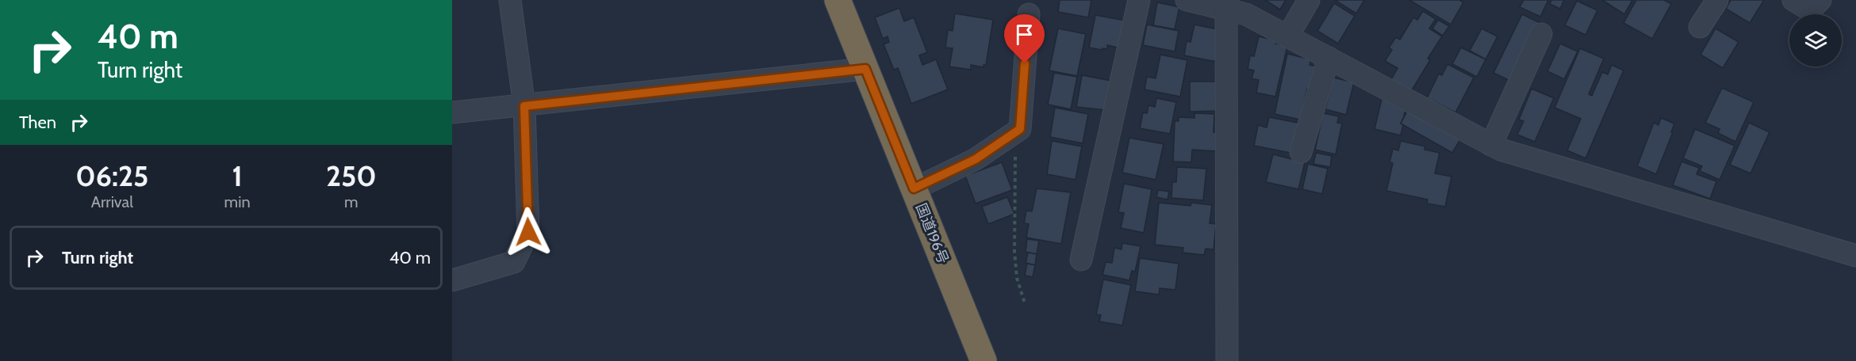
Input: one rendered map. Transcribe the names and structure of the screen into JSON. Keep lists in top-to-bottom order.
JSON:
{
  "streets": {
    "highway": ["国道196号"]
  },
  "page": {
    "turn": ["40 m", "Turn right"],
    "then": "Then",
    "eta": [
      "06:25",
      "Arrival",
      "1",
      "min",
      "250",
      "m"
    ],
    "list": [
      {
        "name": "Turn right",
        "value": "40 m"
      }
    ]
  }
}
